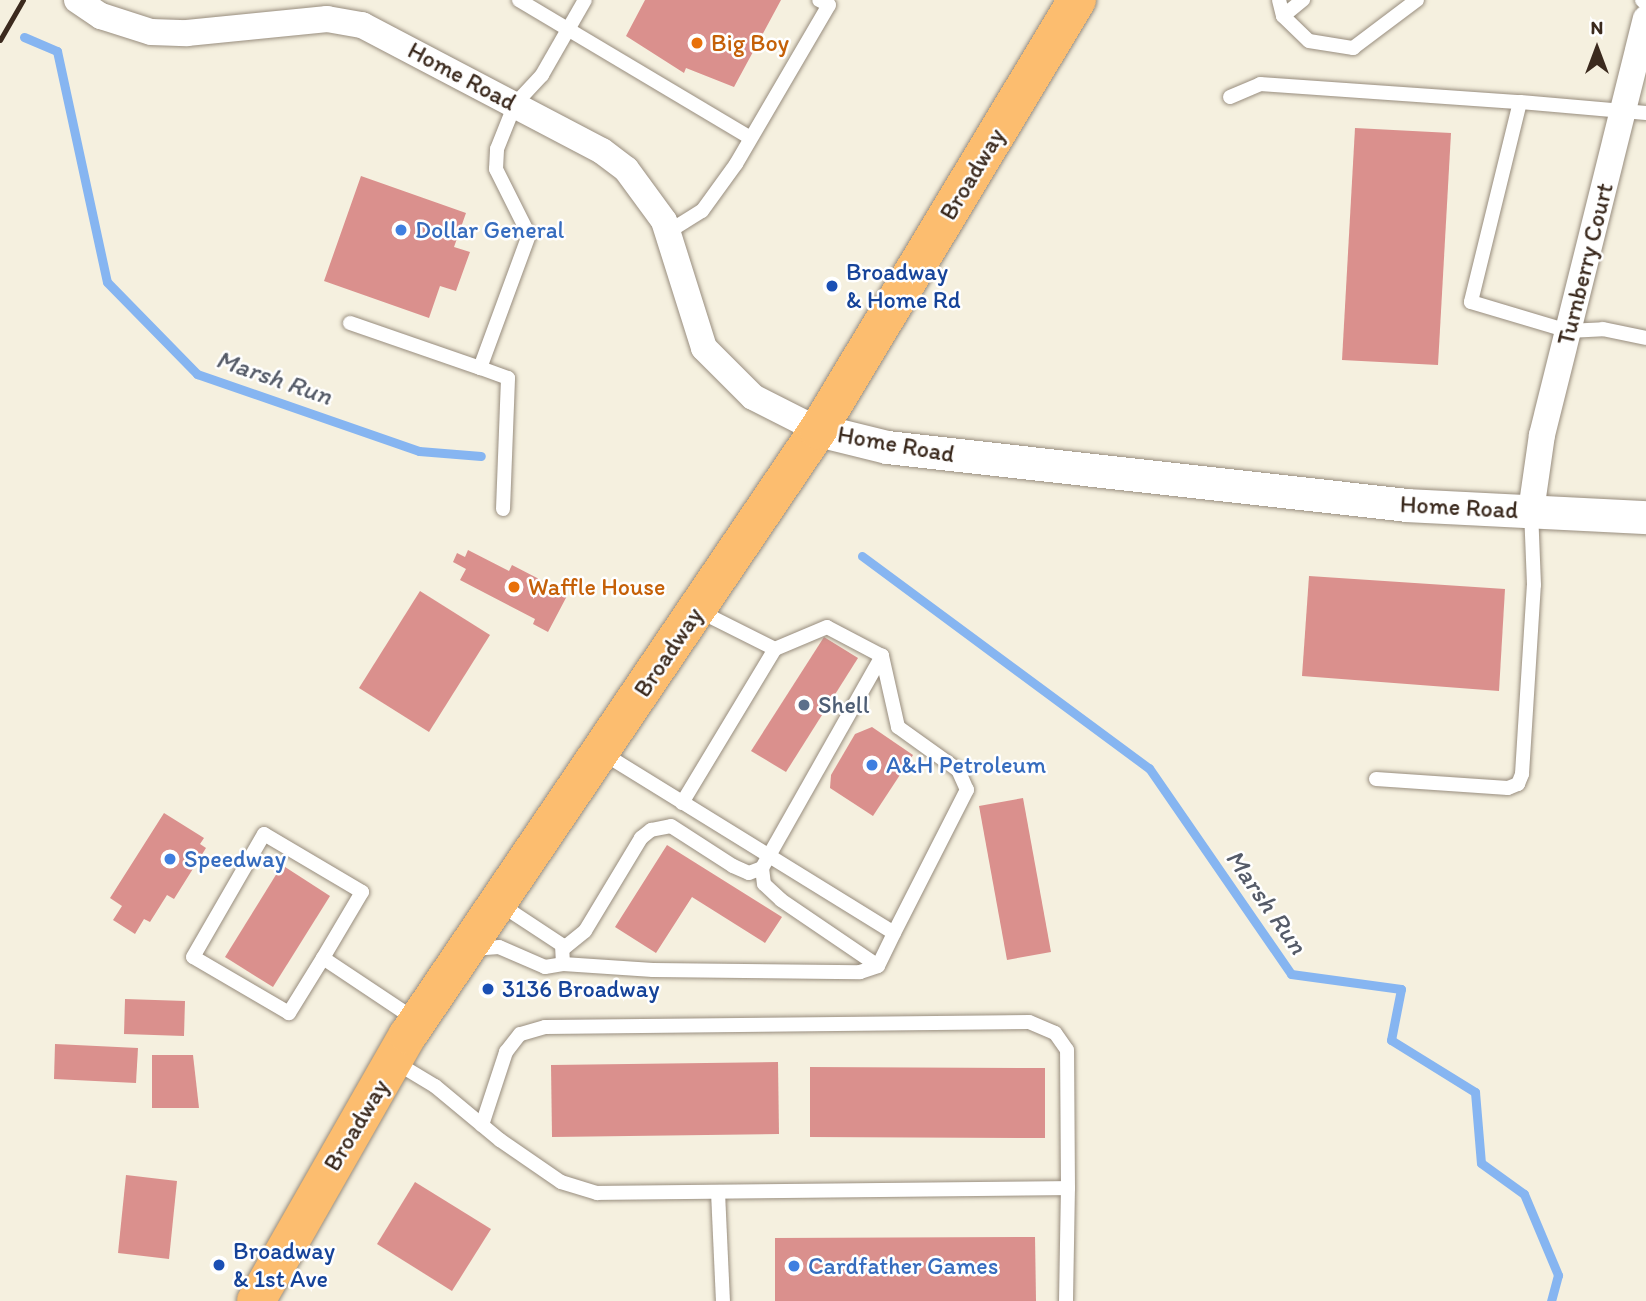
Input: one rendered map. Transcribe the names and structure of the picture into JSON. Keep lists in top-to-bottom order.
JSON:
{
  "streets": {
    "main road": ["Broadway"],
    "street": ["Home Road", "Turnberry Court"]
  },
  "crossings": [
    ["Home Road", "Broadway"],
    ["Home Road", "Turnberry Court"]
  ],
  "water": ["Marsh Run"],
  "places": [
    "Big Boy",
    "Dollar General",
    "Broadway & Home Rd",
    "Waffle House",
    "Shell",
    "A&H Petroleum",
    "Speedway",
    "3136 Broadway",
    "Broadway & 1st Ave",
    "Cardfather Games"
  ],
  "north": "top"
}
